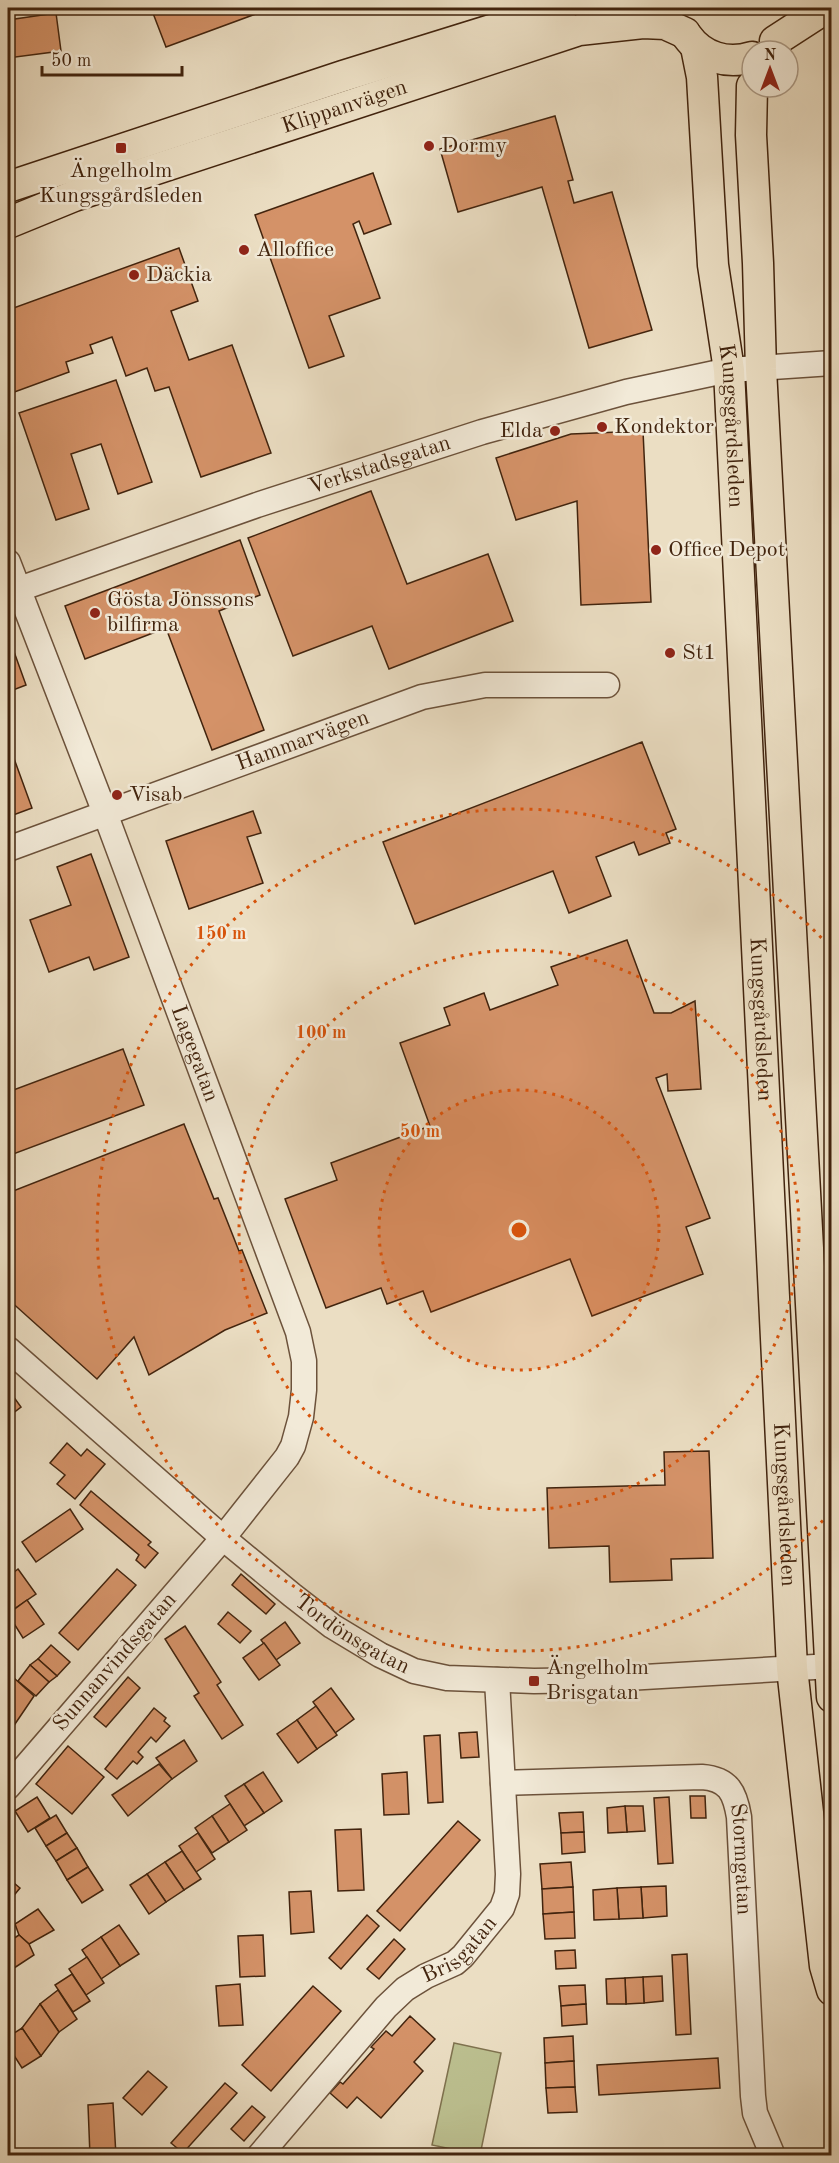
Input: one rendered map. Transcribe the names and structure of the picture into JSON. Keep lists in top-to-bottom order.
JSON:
{
  "streets": {
    "main road": ["Klippanvägen", "Kungsgårdsleden"],
    "street": [
      "Verkstadsgatan",
      "Hammarvägen",
      "Lagegatan",
      "Tordönsgatan",
      "Sunnanvindsgatan",
      "Stormgatan",
      "Brisgatan"
    ]
  },
  "crossings": [
    ["Klippanvägen", "Kungsgårdsleden"],
    ["Kungsgårdsleden", "Verkstadsgatan"],
    ["Kungsgårdsleden", "Tordönsgatan"],
    ["Verkstadsgatan", "Lagegatan"],
    ["Hammarvägen", "Lagegatan"],
    ["Lagegatan", "Tordönsgatan"],
    ["Lagegatan", "Sunnanvindsgatan"],
    ["Tordönsgatan", "Sunnanvindsgatan"],
    ["Tordönsgatan", "Brisgatan"],
    ["Stormgatan", "Brisgatan"]
  ],
  "places": {
    "other": [
      "Dormy",
      "Alloffice",
      "Däckia",
      "Kondektor",
      "Elda",
      "Office Depot",
      "Gösta Jönssons bilfirma",
      "St1",
      "Visab"
    ],
    "transit": ["Ängelholm Kungsgårdsleden", "Ängelholm Brisgatan"]
  },
  "scale_bar": "50 m",
  "north": "top",
  "rings": ["150 m", "100 m", "50 m"]
}
